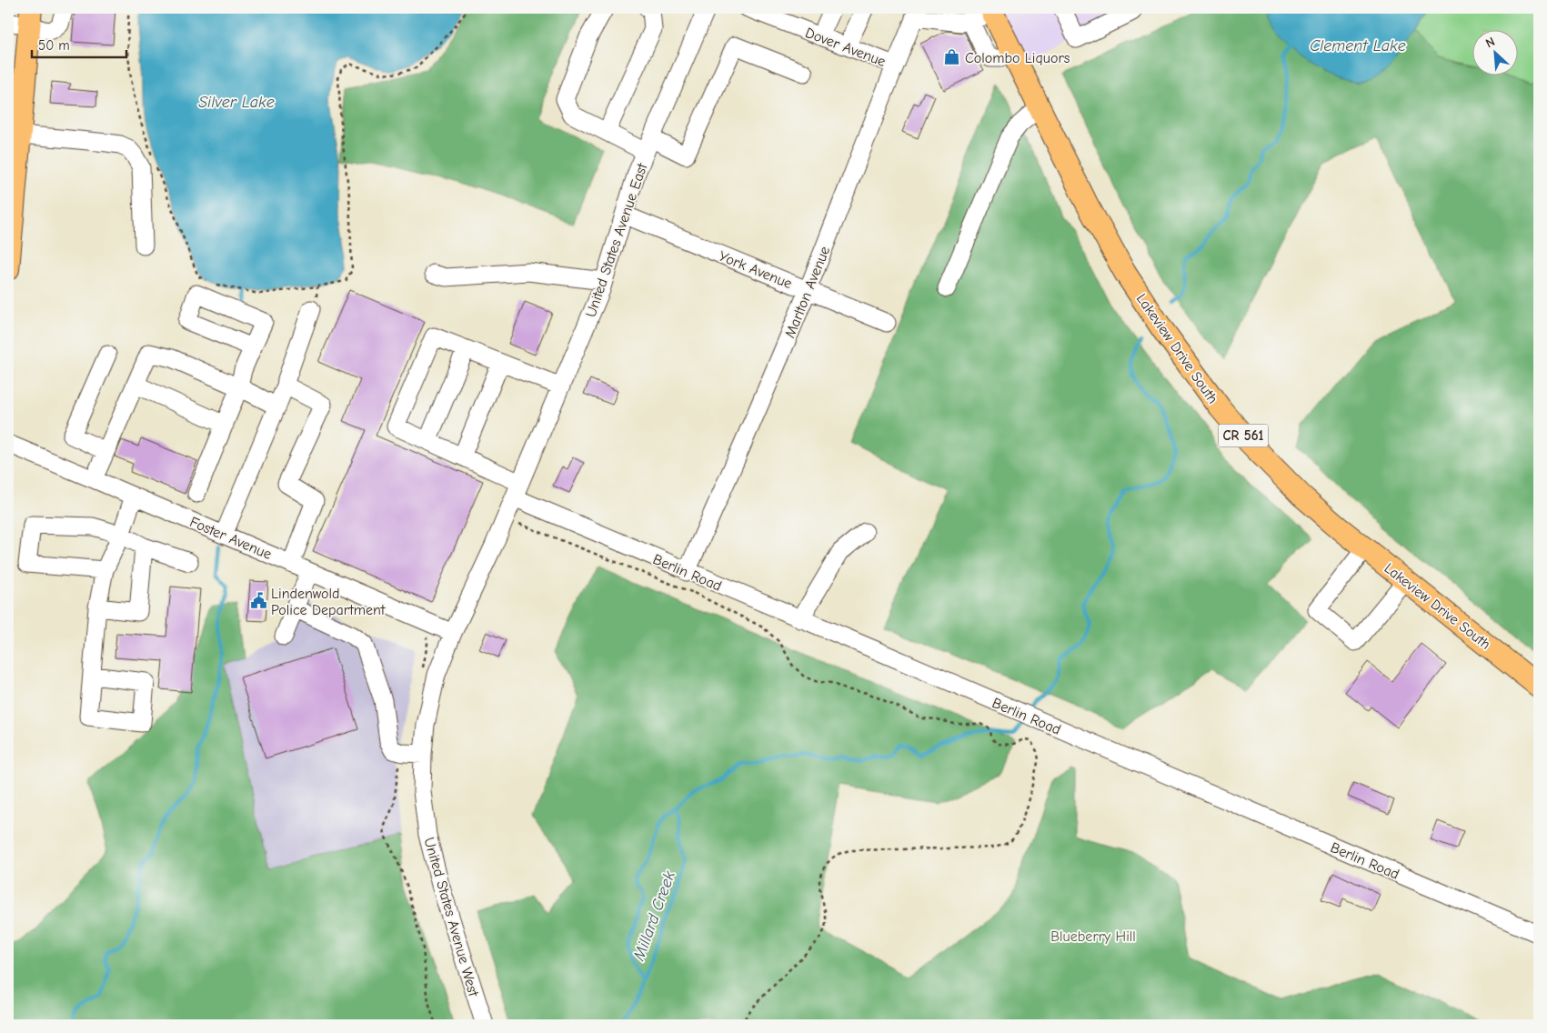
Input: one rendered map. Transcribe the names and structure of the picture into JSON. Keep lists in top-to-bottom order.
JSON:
{
  "streets": {
    "main road": ["Lakeview Drive South", "CR 561"],
    "street": [
      "Dover Avenue",
      "United States Avenue East",
      "York Avenue",
      "Marlton Avenue",
      "Foster Avenue",
      "Berlin Road",
      "United States Avenue West"
    ]
  },
  "crossings": [
    ["Dover Avenue", "Marlton Avenue"],
    ["United States Avenue East", "York Avenue"],
    ["United States Avenue East", "Berlin Road"],
    ["United States Avenue East", "United States Avenue West"],
    ["York Avenue", "Marlton Avenue"],
    ["Marlton Avenue", "Berlin Road"],
    ["Foster Avenue", "United States Avenue West"],
    ["Berlin Road", "United States Avenue West"]
  ],
  "water": ["Clement Lake", "Silver Lake", "Millard Creek"],
  "parks": ["Blueberry Hill"],
  "places": {
    "shop": ["Colombo Liquors"],
    "public building": ["Lindenwold Police Department"]
  },
  "scale_bar": "50 m",
  "north": "top left"
}
